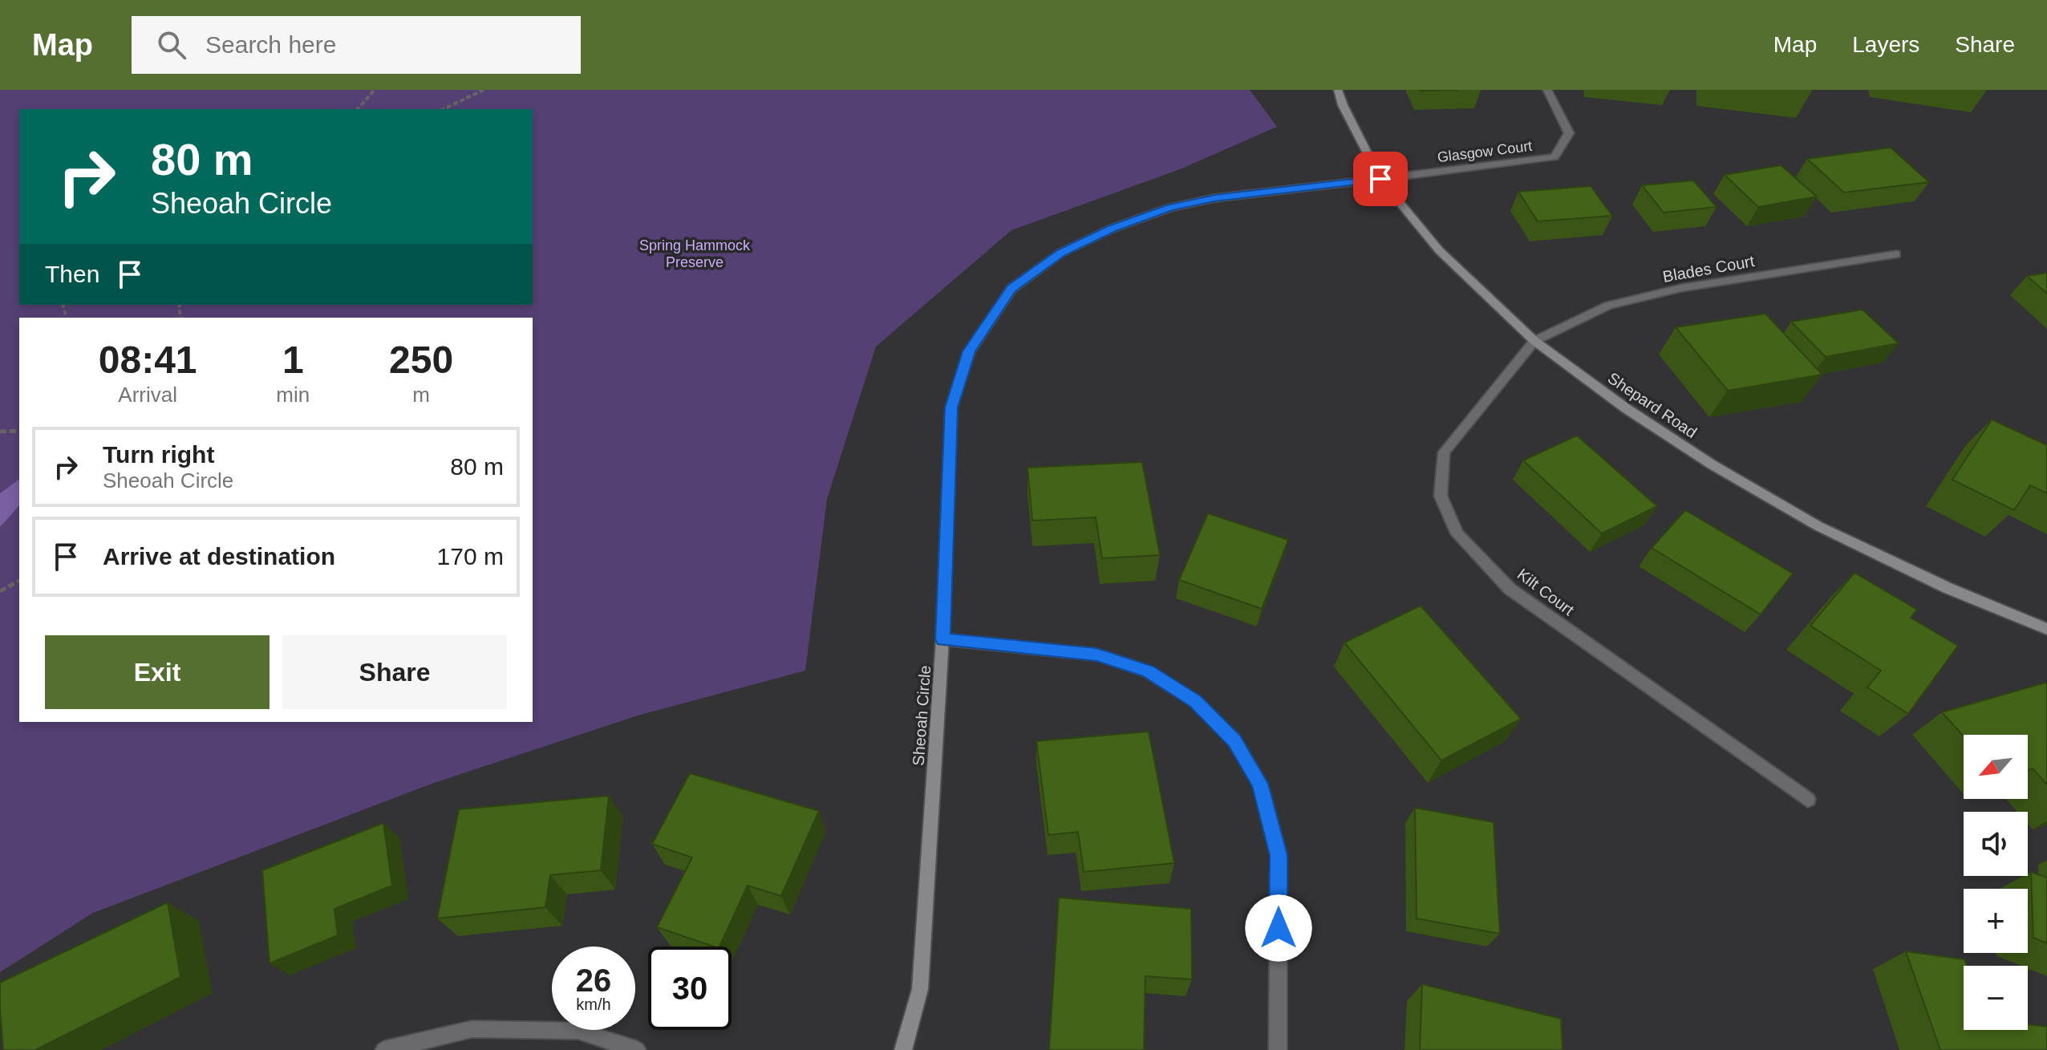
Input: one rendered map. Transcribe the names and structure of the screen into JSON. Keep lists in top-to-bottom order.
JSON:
{
  "streets": {
    "street": [
      "Glasgow Court",
      "Blades Court",
      "Shepard Road",
      "Kilt Court",
      "Sheoah Circle"
    ]
  },
  "crossings": [
    ["Glasgow Court", "Shepard Road"],
    ["Glasgow Court", "Sheoah Circle"],
    ["Blades Court", "Shepard Road"],
    ["Blades Court", "Kilt Court"],
    ["Shepard Road", "Kilt Court"],
    ["Shepard Road", "Sheoah Circle"]
  ],
  "parks": ["Spring Hammock Preserve"],
  "north": "bottom left",
  "page": {
    "header": "Map",
    "search": "Search here",
    "nav": ["Map", "Layers", "Share"],
    "turn": ["80 m", "Sheoah Circle"],
    "then": "Then",
    "eta": [
      "08:41",
      "Arrival",
      "1",
      "min",
      "250",
      "m"
    ],
    "list": [
      {
        "name": "Turn right",
        "note": "Sheoah Circle",
        "value": "80 m"
      },
      {
        "name": "Arrive at destination",
        "value": "170 m"
      }
    ],
    "buttons": ["Exit", "Share"],
    "map_buttons": ["+", "−"],
    "speed": "26 km/h",
    "limit": "30"
  }
}
